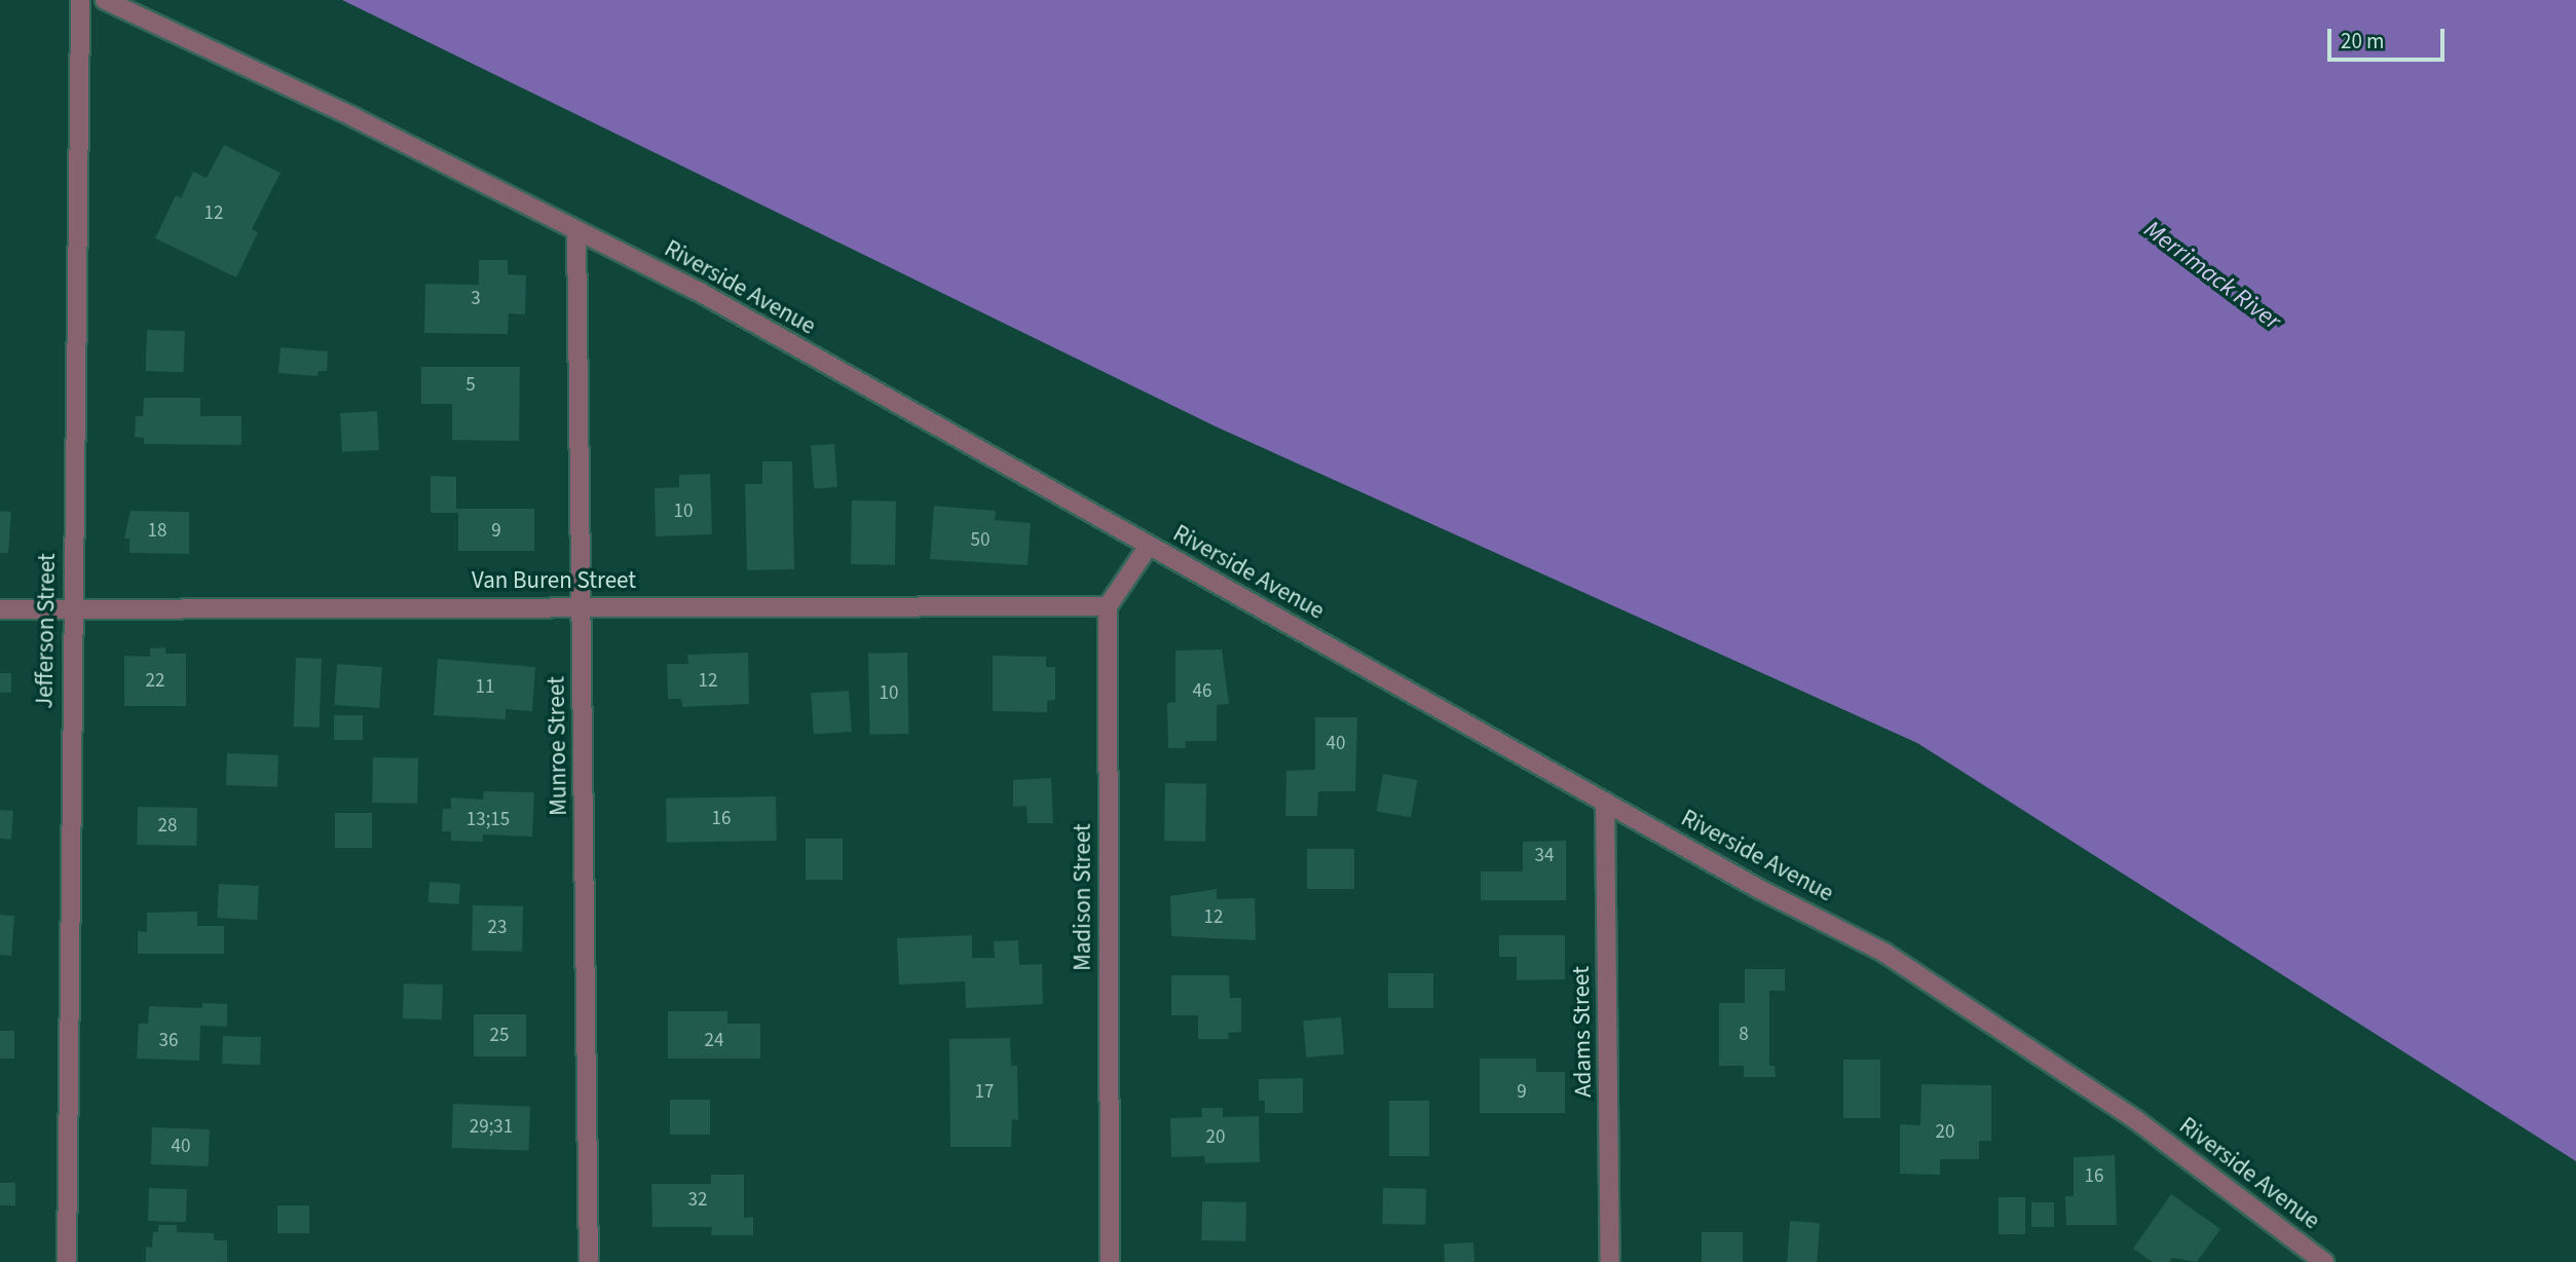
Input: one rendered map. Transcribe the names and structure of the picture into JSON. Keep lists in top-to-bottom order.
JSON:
{
  "streets": {
    "street": [
      "Riverside Avenue",
      "Van Buren Street",
      "Jefferson Street",
      "Munroe Street",
      "Madison Street",
      "Adams Street"
    ]
  },
  "crossings": [
    ["Riverside Avenue", "Munroe Street"],
    ["Riverside Avenue", "Adams Street"],
    ["Van Buren Street", "Jefferson Street"],
    ["Van Buren Street", "Munroe Street"],
    ["Van Buren Street", "Madison Street"]
  ],
  "water": ["Merrimack River"],
  "house_numbers": [
    "12",
    "3",
    "5",
    "10",
    "18",
    "9",
    "50",
    "22",
    "12",
    "11",
    "46",
    "10",
    "40",
    "16",
    "13;15",
    "28",
    "34",
    "12",
    "23",
    "8",
    "25",
    "36",
    "24",
    "17",
    "9",
    "29;31",
    "20",
    "20",
    "40",
    "16",
    "32"
  ],
  "scale_bar": "20 m"
}
